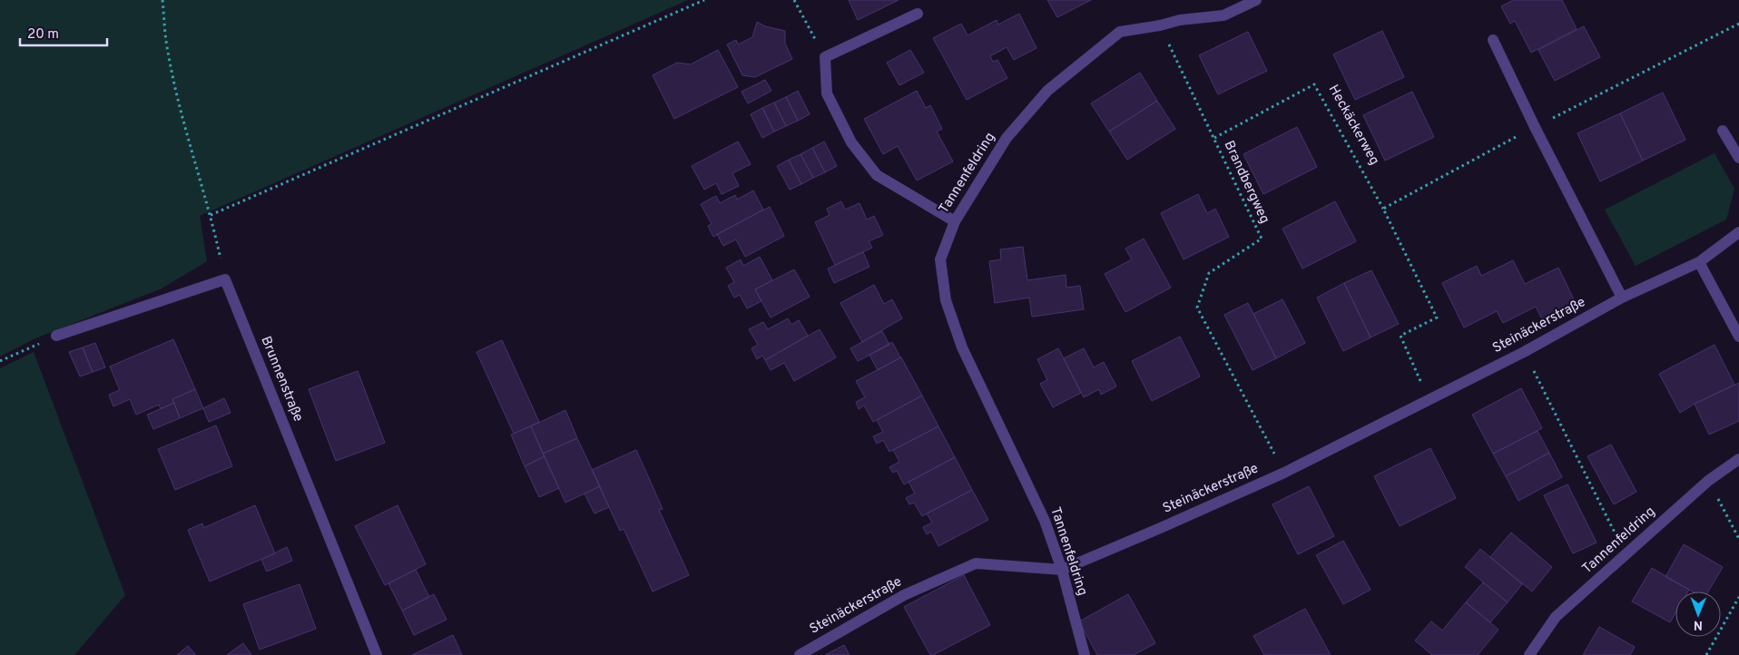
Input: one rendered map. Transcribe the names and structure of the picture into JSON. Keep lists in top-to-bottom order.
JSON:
{
  "streets": {
    "street": ["Tannenfeldring", "Steinäckerstraße", "Brunnenstraße"],
    "path": ["Heckäckerweg", "Brandbergweg"]
  },
  "crossings": [
    ["Heckäckerweg", "Brandbergweg"],
    ["Heckäckerweg", "Steinäckerstraße"],
    ["Tannenfeldring", "Brandbergweg"],
    ["Tannenfeldring", "Steinäckerstraße"],
    ["Brandbergweg", "Steinäckerstraße"]
  ],
  "scale_bar": "20 m",
  "north": "bottom"
}
